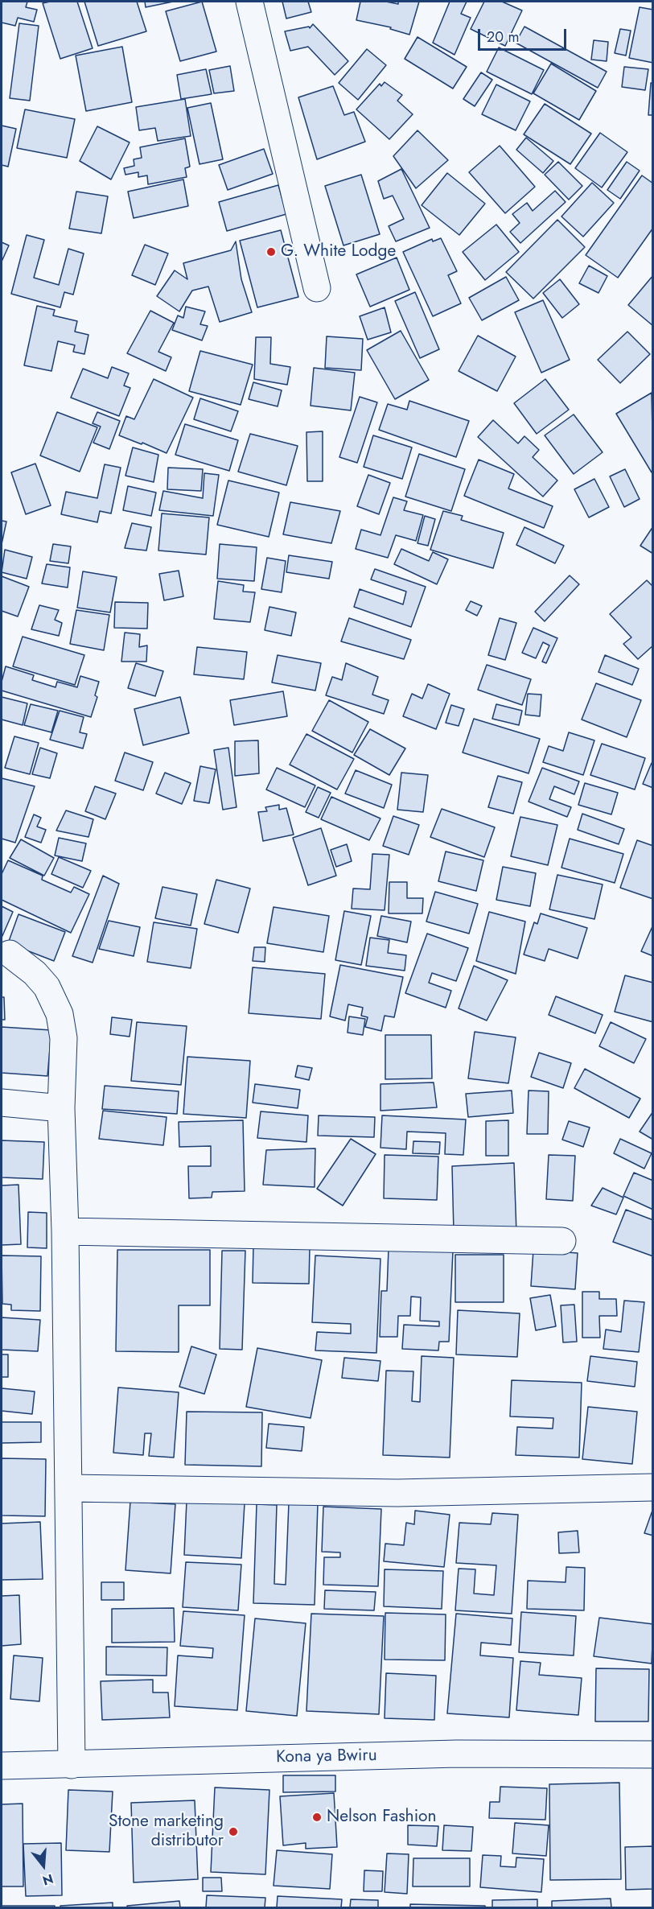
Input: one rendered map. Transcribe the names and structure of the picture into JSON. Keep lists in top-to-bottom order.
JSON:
{
  "streets": {
    "street": ["Kona ya Bwiru"]
  },
  "places": ["G. White Lodge", "Nelson Fashion", "Stone marketing distributor"],
  "scale_bar": "20 m",
  "north": "bottom"
}
